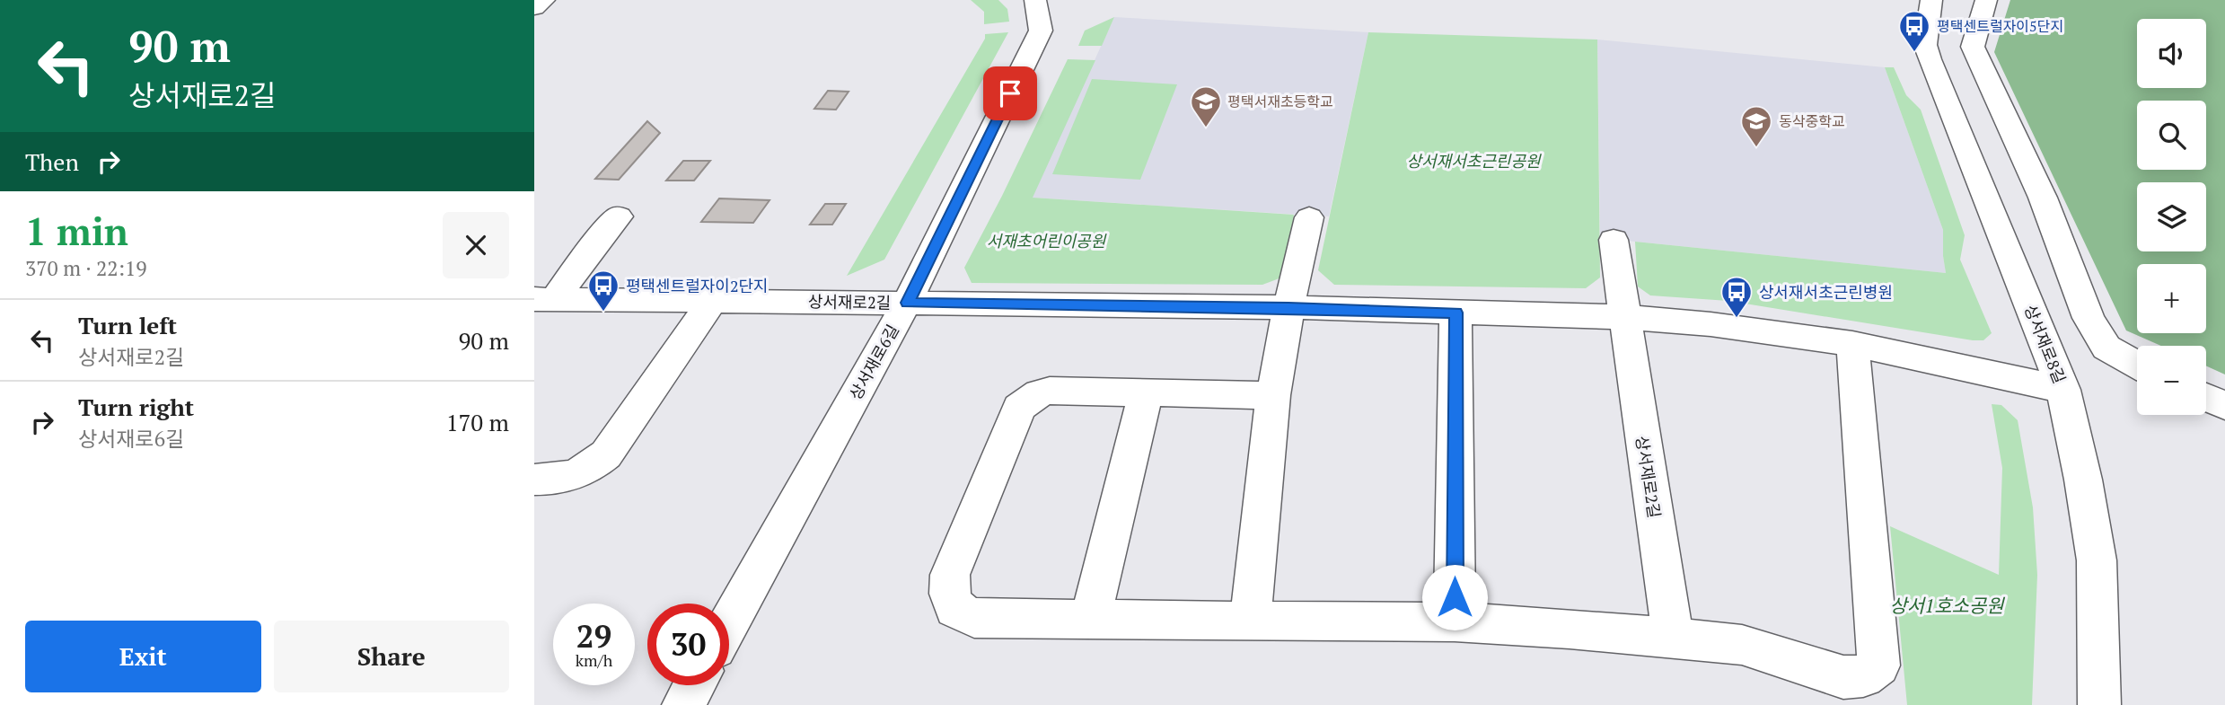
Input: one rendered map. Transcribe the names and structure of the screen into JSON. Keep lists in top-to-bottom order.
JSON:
{
  "streets": {
    "street": ["상서재로2길", "상서재로8길", "상서재로6길"]
  },
  "crossings": [
    ["상서재로2길", "상서재로8길"],
    ["상서재로2길", "상서재로6길"]
  ],
  "parks": ["상서재서초근린공원", "서재초어린이공원", "상서1호소공원"],
  "places": {
    "bus stop": ["평택센트럴자이5단지", "평택센트럴자이2단지", "상서재서초근린병원"],
    "school or university": ["평택서재초등학교", "동삭중학교"]
  },
  "page": {
    "turn": ["90 m", "상서재로2길"],
    "map_buttons": ["+", "−"],
    "then": "Then",
    "heading": ["1 min", "370 m · 22:19"],
    "list": [
      {
        "name": "Turn left",
        "note": "상서재로2길",
        "value": "90 m"
      },
      {
        "name": "Turn right",
        "note": "상서재로6길",
        "value": "170 m"
      }
    ],
    "speed": "29 km/h",
    "limit": "30",
    "buttons": ["Exit", "Share"]
  }
}
